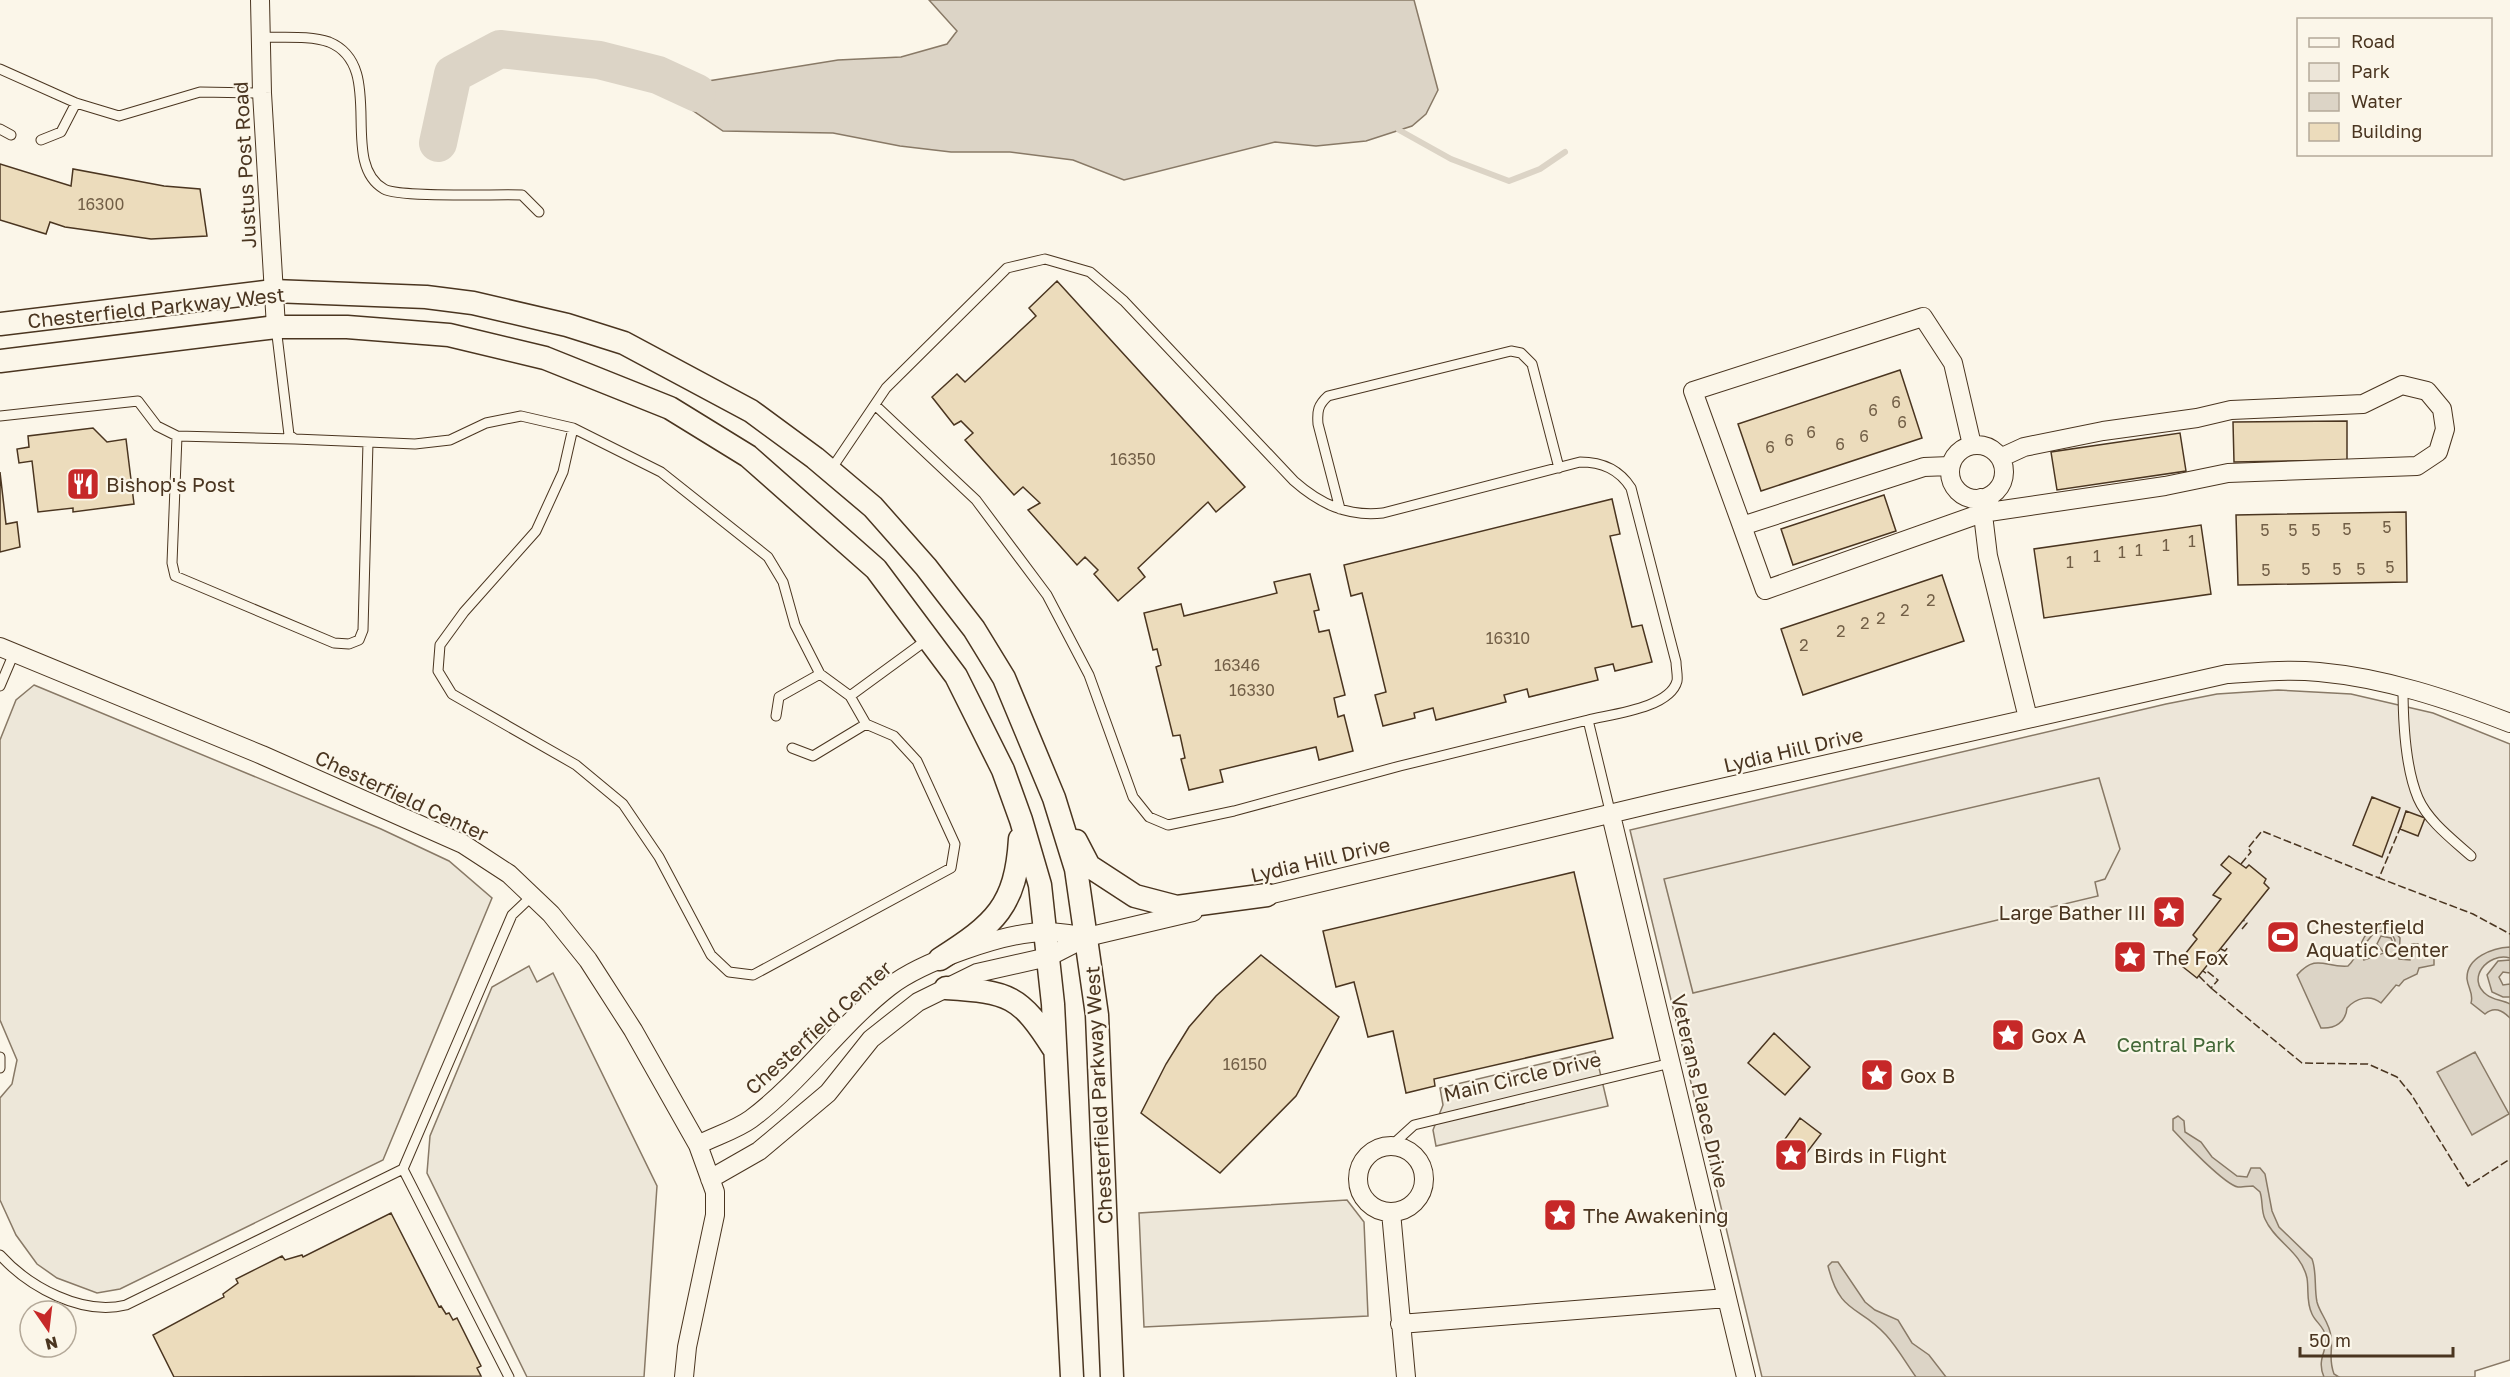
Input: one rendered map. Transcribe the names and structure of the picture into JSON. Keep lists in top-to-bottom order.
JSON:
{
  "streets": {
    "street": [
      "Justus Post Road",
      "Chesterfield Parkway West",
      "Lydia Hill Drive",
      "Chesterfield Center",
      "Main Circle Drive",
      "Veterans Place Drive"
    ]
  },
  "crossings": [
    ["Justus Post Road", "Chesterfield Parkway West"],
    ["Chesterfield Parkway West", "Lydia Hill Drive"],
    ["Chesterfield Parkway West", "Chesterfield Center"],
    ["Lydia Hill Drive", "Chesterfield Center"],
    ["Lydia Hill Drive", "Veterans Place Drive"],
    ["Main Circle Drive", "Veterans Place Drive"]
  ],
  "parks": ["Central Park"],
  "places": {
    "restaurant": ["Bishop's Post"],
    "place": [
      "Large Bather III",
      "The Fox",
      "Gox A",
      "Gox B",
      "Birds in Flight",
      "The Awakening"
    ],
    "sports": ["Chesterfield Aquatic Center"]
  },
  "house_numbers": [
    "16300",
    "6",
    "6",
    "6",
    "6",
    "6",
    "6",
    "6",
    "6",
    "16350",
    "5",
    "5",
    "5",
    "5",
    "5",
    "1",
    "1",
    "1",
    "1",
    "1",
    "1",
    "5",
    "5",
    "5",
    "5",
    "5",
    "2",
    "2",
    "2",
    "2",
    "2",
    "16310",
    "2",
    "16346",
    "16330",
    "16150"
  ],
  "legend": [
    "Road",
    "Park",
    "Water",
    "Building"
  ],
  "scale_bar": "50 m",
  "north": "bottom"
}
